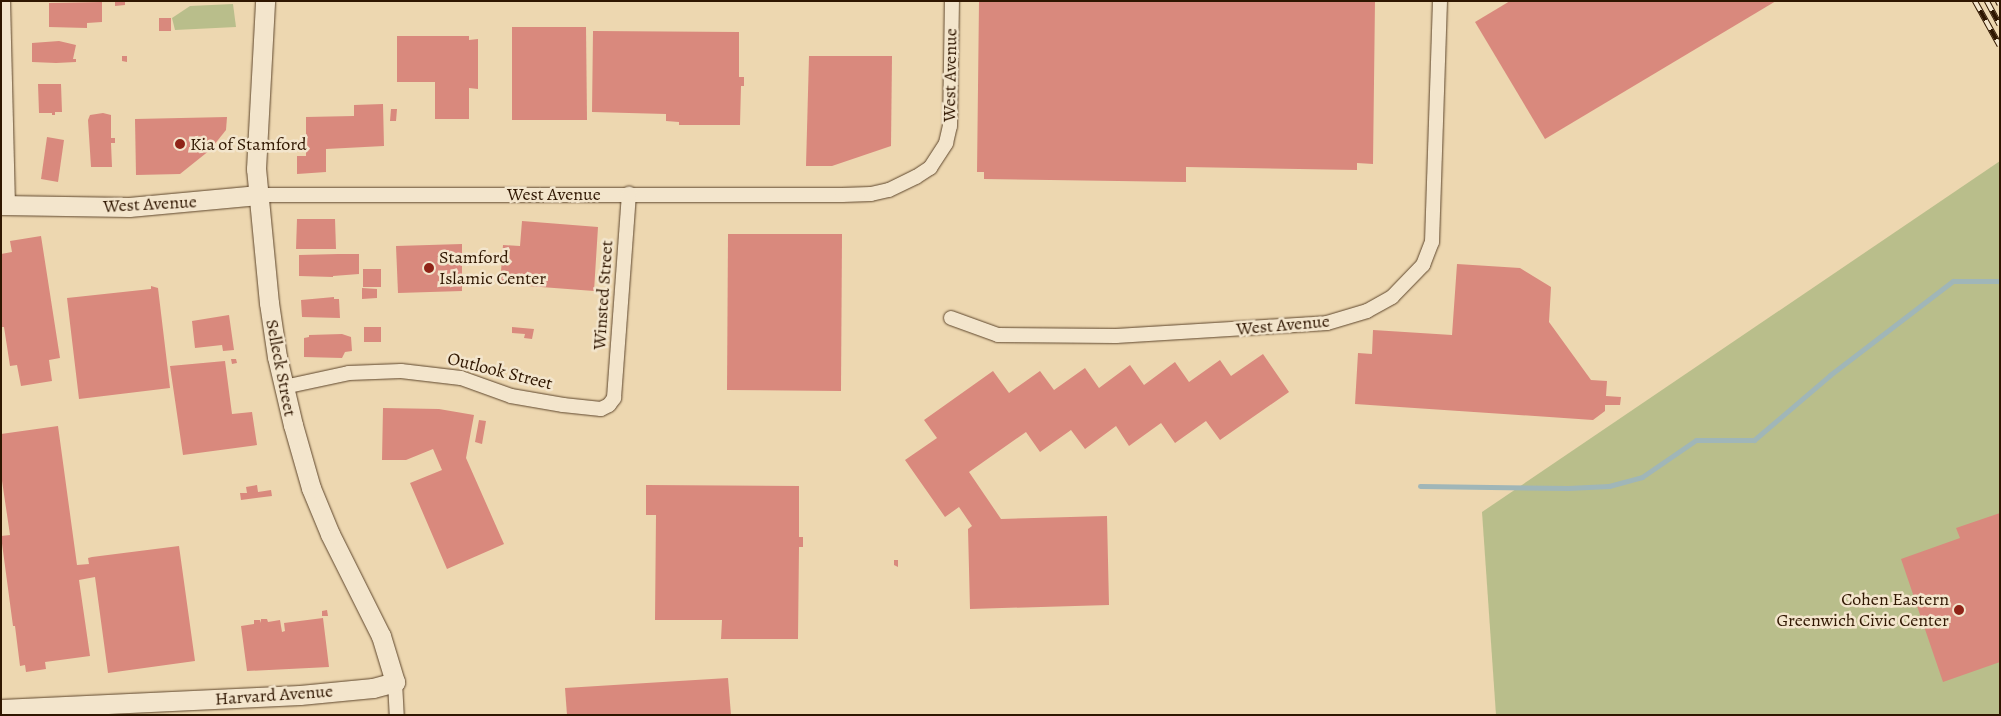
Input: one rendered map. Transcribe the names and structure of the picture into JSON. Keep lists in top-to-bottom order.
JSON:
{
  "streets": {
    "street": [
      "West Avenue",
      "Winsted Street",
      "Selleck Street",
      "Outlook Street",
      "Harvard Avenue"
    ]
  },
  "crossings": [
    ["West Avenue", "Winsted Street"],
    ["West Avenue", "Selleck Street"],
    ["Winsted Street", "Outlook Street"],
    ["Selleck Street", "Outlook Street"],
    ["Selleck Street", "Harvard Avenue"]
  ],
  "places": ["Kia of Stamford", "Stamford Islamic Center", "Cohen Eastern Greenwich Civic Center"]
}
